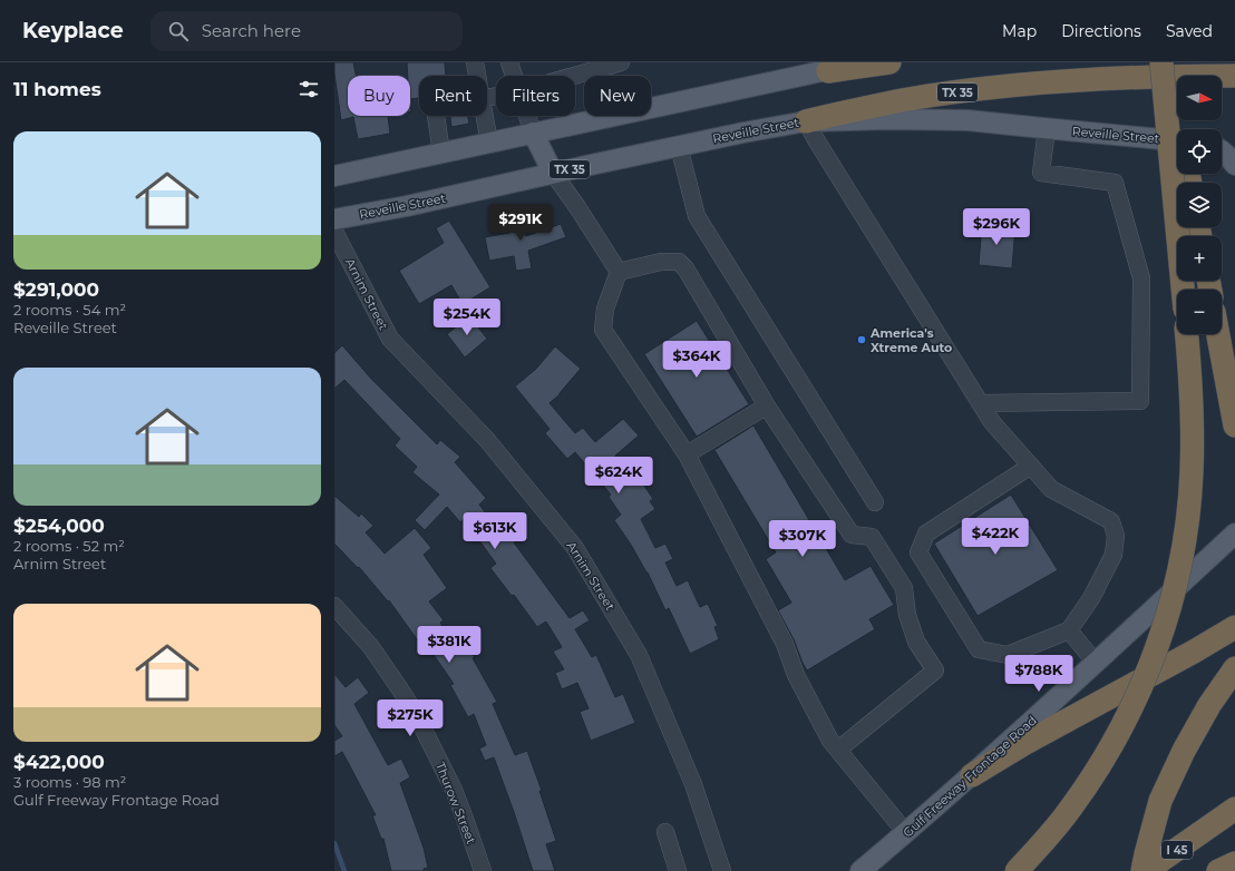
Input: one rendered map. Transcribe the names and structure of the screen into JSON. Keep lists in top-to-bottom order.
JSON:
{
  "streets": {
    "highway": ["TX 35", "I 45"],
    "main road": ["Reveille Street", "Gulf Freeway Frontage Road"],
    "street": ["Arnim Street", "Thurow Street"]
  },
  "crossings": [
    ["TX 35", "Reveille Street"]
  ],
  "places": ["America's Xtreme Auto"],
  "north": "right",
  "page": {
    "header": "Keyplace",
    "search": "Search here",
    "nav": ["Map", "Directions", "Saved"],
    "heading": "11 homes",
    "map_buttons": ["+", "−"],
    "chip": [
      "Buy",
      "Rent",
      "Filters",
      "New"
    ],
    "list": [
      {
        "name": "$291,000",
        "note": "2 rooms · 54 m² · Reveille Street"
      },
      {
        "name": "$254,000",
        "note": "2 rooms · 52 m² · Arnim Street"
      },
      {
        "name": "$422,000",
        "note": "3 rooms · 98 m² · Gulf Freeway Frontage Road"
      }
    ],
    "price": [
      "$291K",
      "$296K",
      "$254K",
      "$364K",
      "$624K",
      "$613K",
      "$422K",
      "$307K",
      "$381K",
      "$788K",
      "$275K"
    ]
  }
}
